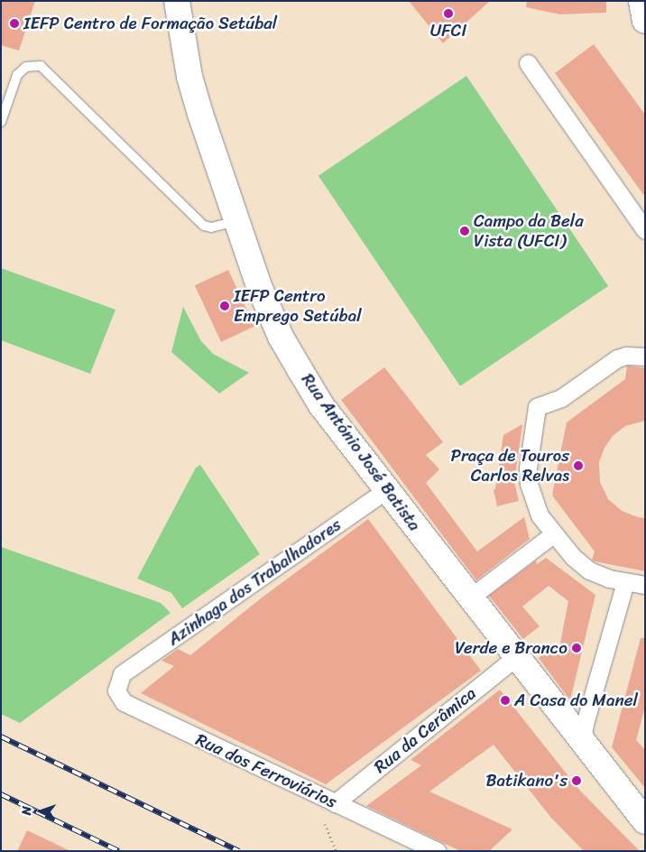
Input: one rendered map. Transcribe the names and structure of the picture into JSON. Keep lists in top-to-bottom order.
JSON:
{
  "streets": {
    "main road": ["Rua António José Batista"],
    "street": ["Azinhaga dos Trabalhadores", "Rua da Cerâmica", "Rua dos Ferroviários"]
  },
  "crossings": [
    ["Rua António José Batista", "Azinhaga dos Trabalhadores"],
    ["Rua António José Batista", "Rua da Cerâmica"],
    ["Azinhaga dos Trabalhadores", "Rua dos Ferroviários"],
    ["Rua da Cerâmica", "Rua dos Ferroviários"]
  ],
  "places": [
    "UFCI",
    "IEFP Centro de Formação Setúbal",
    "Campo da Bela Vista (UFCI)",
    "IEFP Centro Emprego Setúbal",
    "Praça de Touros Carlos Relvas",
    "Verde e Branco",
    "A Casa do Manel",
    "Batikano's"
  ],
  "north": "left"
}
